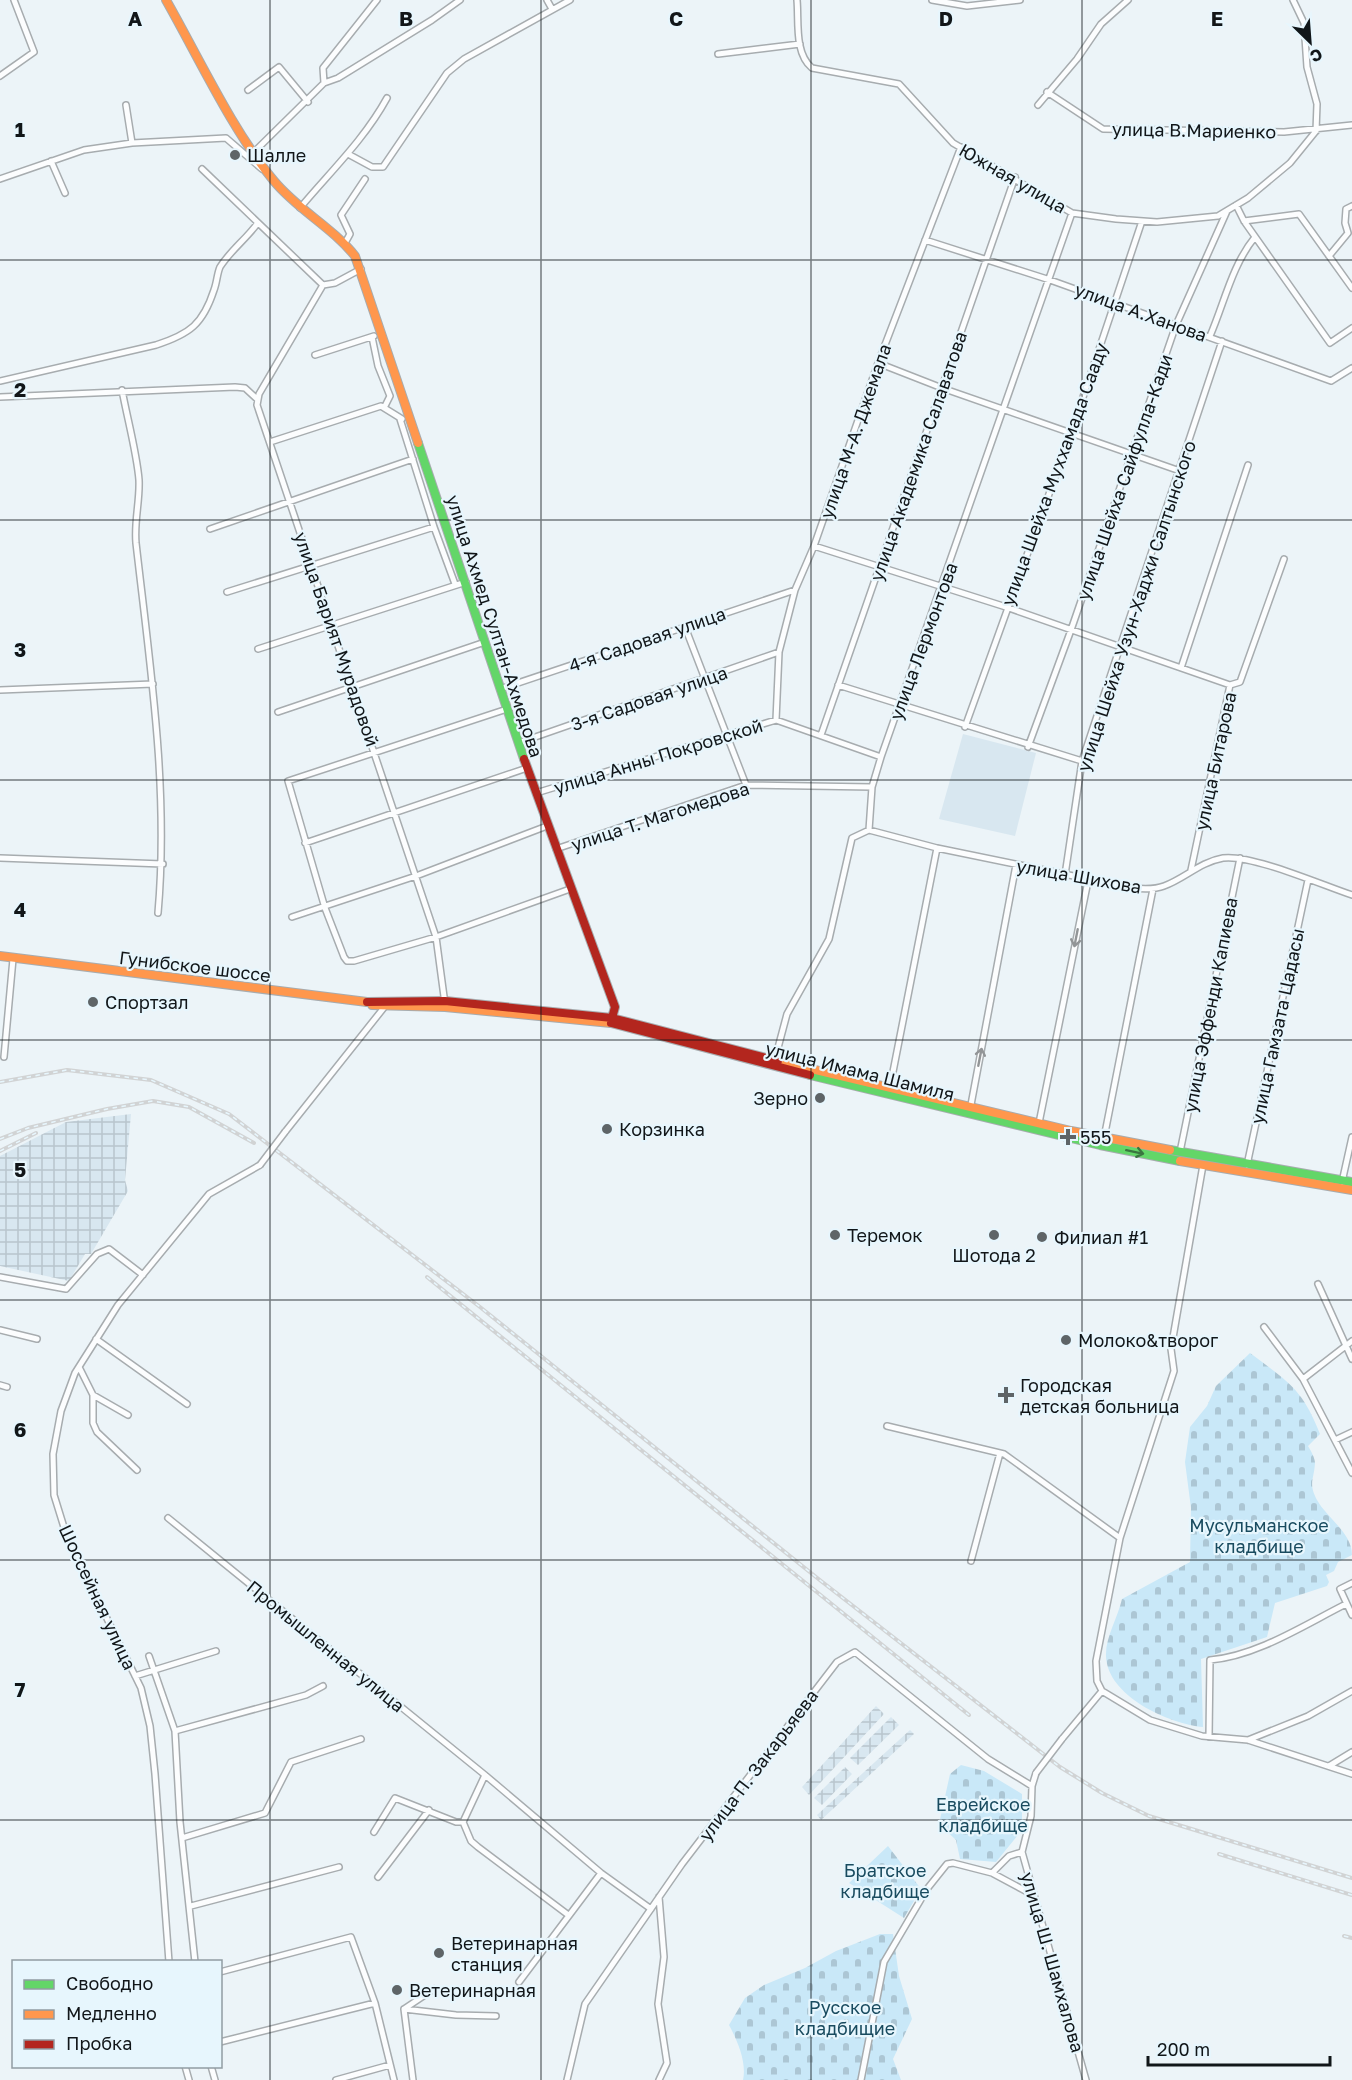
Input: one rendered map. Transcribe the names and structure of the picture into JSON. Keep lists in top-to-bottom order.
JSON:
{
  "streets": {
    "main road": ["улица Ахмед Султан-Ахмедова", "Гунибское шоссе", "улица Имама Шамиля"],
    "street": [
      "улица В.Мариенко",
      "Южная улица",
      "улица А.Ханова",
      "улица М-А. Джемала",
      "улица Академика Салаватова",
      "улица Шейха Муххамада Сааду",
      "улица Шейха Сайфулла-Кади",
      "улица Шейха Узун-Хаджи Салтынского",
      "улица Барият Мурадовой",
      "4-я Садовая улица",
      "улица Лермонтова",
      "3-я Садовая улица",
      "улица Анны Покровской",
      "улица Битарова",
      "улица Т. Магомедова",
      "улица Шихова",
      "улица Эффенди Капиева",
      "улица Гамзата Цадасы",
      "Шоссейная улица",
      "Промышленная улица",
      "улица П. Закарьяева",
      "улица Ш. Шамхалова"
    ]
  },
  "crossings": [
    ["улица В.Мариенко", "Южная улица"],
    ["Южная улица", "улица М-А. Джемала"],
    ["Южная улица", "улица Академика Салаватова"],
    ["Южная улица", "улица Шейха Муххамада Сааду"],
    ["Южная улица", "улица Шейха Сайфулла-Кади"],
    ["Южная улица", "улица Лермонтова"],
    ["улица А.Ханова", "улица М-А. Джемала"],
    ["улица А.Ханова", "улица Академика Салаватова"],
    ["улица А.Ханова", "улица Шейха Муххамада Сааду"],
    ["улица А.Ханова", "улица Шейха Сайфулла-Кади"],
    ["улица А.Ханова", "улица Шейха Узун-Хаджи Салтынского"],
    ["улица А.Ханова", "улица Лермонтова"],
    ["улица М-А. Джемала", "4-я Садовая улица"],
    ["улица М-А. Джемала", "3-я Садовая улица"],
    ["улица М-А. Джемала", "улица Анны Покровской"],
    ["улица Академика Салаватова", "улица Анны Покровской"],
    ["улица Шейха Узун-Хаджи Салтынского", "улица Шихова"],
    ["улица Ахмед Султан-Ахмедова", "4-я Садовая улица"],
    ["улица Ахмед Султан-Ахмедова", "3-я Садовая улица"],
    ["улица Ахмед Султан-Ахмедова", "улица Анны Покровской"],
    ["улица Ахмед Султан-Ахмедова", "улица Т. Магомедова"],
    ["улица Ахмед Султан-Ахмедова", "улица Имама Шамиля"],
    ["улица Барият Мурадовой", "улица Имама Шамиля"],
    ["улица Лермонтова", "улица Анны Покровской"],
    ["улица Лермонтова", "улица Т. Магомедова"],
    ["улица Лермонтова", "улица Шихова"],
    ["улица Битарова", "улица Шихова"],
    ["улица Шихова", "улица Эффенди Капиева"],
    ["улица Шихова", "улица Гамзата Цадасы"],
    ["Гунибское шоссе", "улица Имама Шамиля"],
    ["Гунибское шоссе", "Шоссейная улица"],
    ["улица Эффенди Капиева", "улица Имама Шамиля"],
    ["улица Гамзата Цадасы", "улица Имама Шамиля"],
    ["улица Имама Шамиля", "Шоссейная улица"],
    ["Промышленная улица", "улица П. Закарьяева"],
    ["улица П. Закарьяева", "улица Ш. Шамхалова"]
  ],
  "parks": [
    "Мусульманское кладбище",
    "Еврейское кладбище",
    "Братское кладбище",
    "Русское кладбищие"
  ],
  "places": {
    "other": [
      "Шалле",
      "Спортзал",
      "Зерно",
      "Корзинка",
      "Теремок",
      "Шотода 2",
      "Филиал #1",
      "Молоко&творог",
      "Ветеринарная станция",
      "Ветеринарная"
    ],
    "health": ["555", "Городская детская больница"]
  },
  "legend": ["Свободно", "Медленно", "Пробка"],
  "scale_bar": "200 m",
  "north": "bottom right",
  "grid": {
    "columns": [
      "A",
      "B",
      "C",
      "D",
      "E"
    ],
    "rows": [
      "1",
      "2",
      "3",
      "4",
      "5",
      "6",
      "7"
    ]
  }
}
